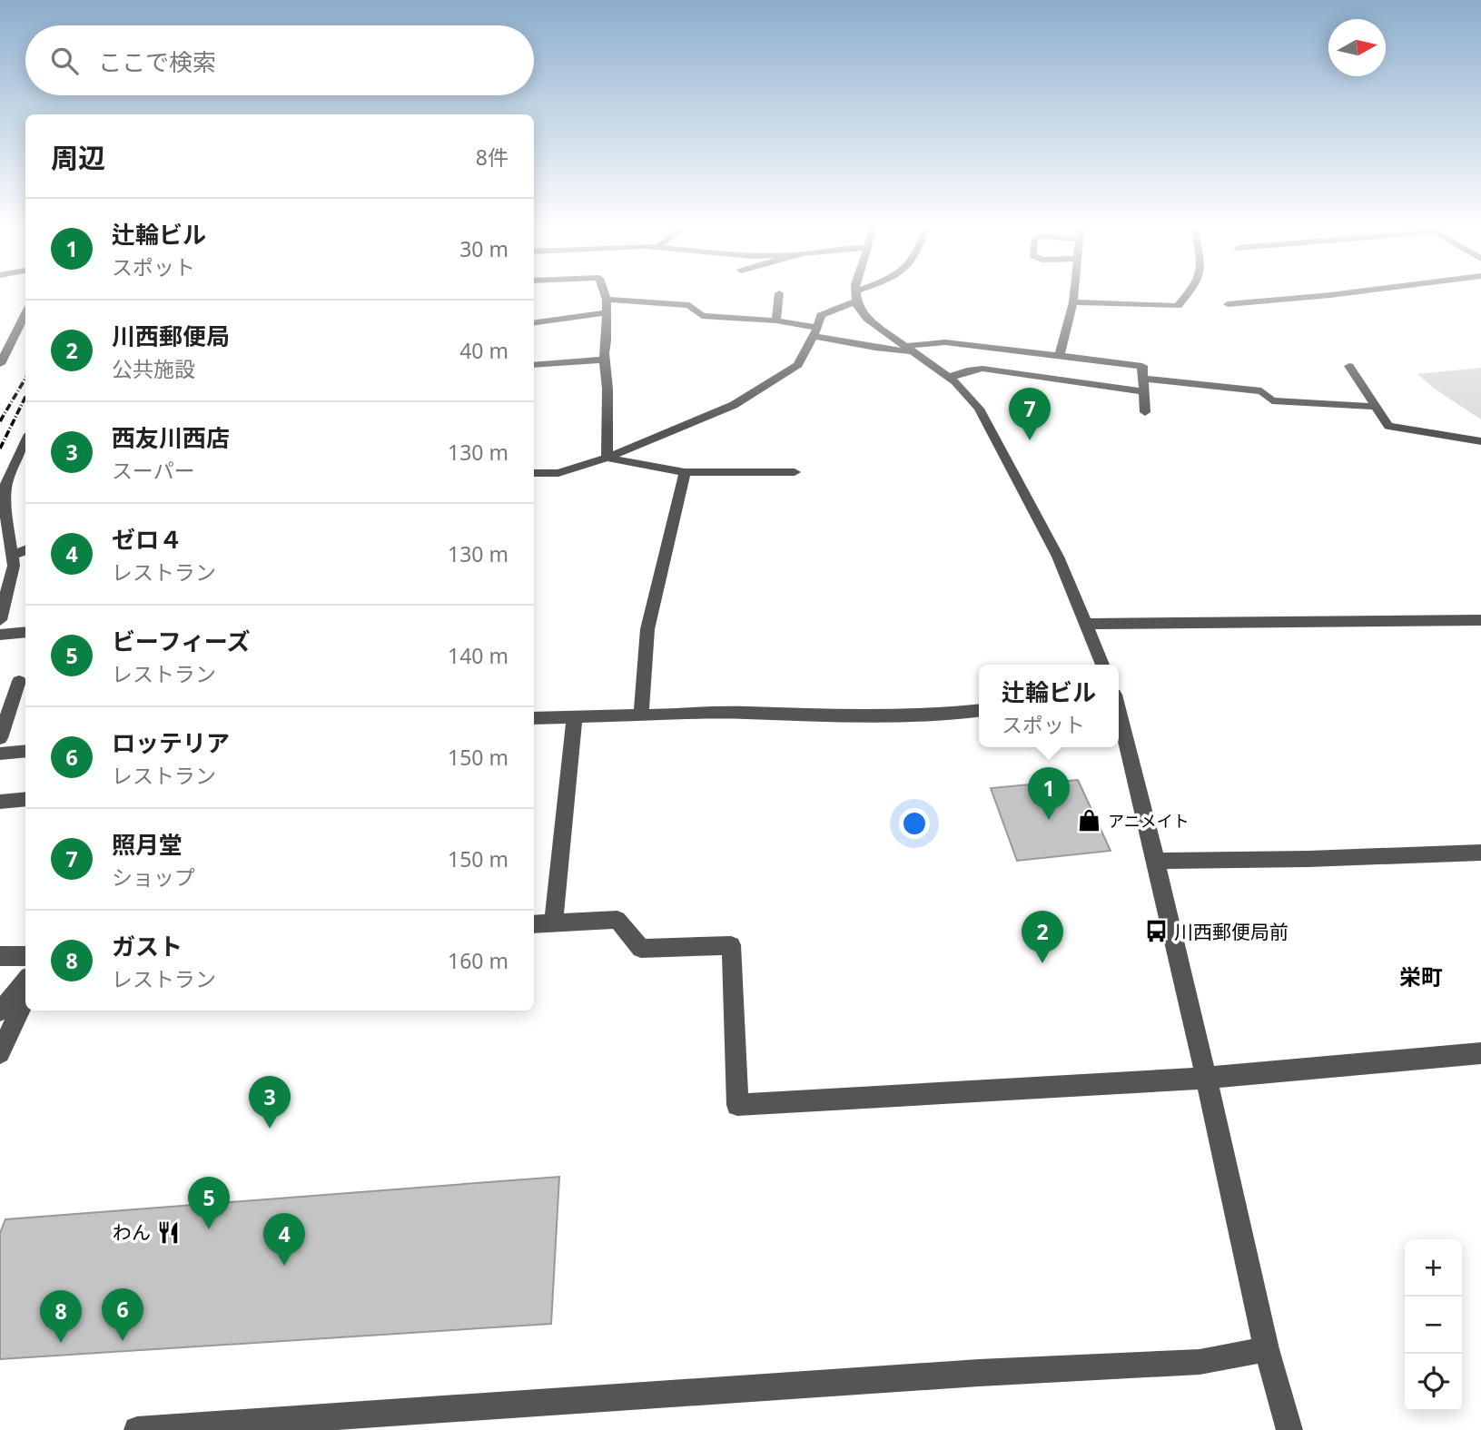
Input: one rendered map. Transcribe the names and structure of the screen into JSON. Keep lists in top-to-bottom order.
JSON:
{
  "districts": ["栄町"],
  "places": {
    "shop": ["アニメイト"],
    "bus stop": ["川西郵便局前"],
    "restaurant": ["わん"]
  },
  "north": "right",
  "page": {
    "search": "ここで検索",
    "heading": ["周辺", "8件"],
    "list": [
      {
        "mark": "1",
        "name": "辻輪ビル",
        "note": "スポット",
        "value": "30 m"
      },
      {
        "mark": "2",
        "name": "川西郵便局",
        "note": "公共施設",
        "value": "40 m"
      },
      {
        "mark": "3",
        "name": "西友川西店",
        "note": "スーパー",
        "value": "130 m"
      },
      {
        "mark": "4",
        "name": "ゼロ４",
        "note": "レストラン",
        "value": "130 m"
      },
      {
        "mark": "5",
        "name": "ビーフィーズ",
        "note": "レストラン",
        "value": "140 m"
      },
      {
        "mark": "6",
        "name": "ロッテリア",
        "note": "レストラン",
        "value": "150 m"
      },
      {
        "mark": "7",
        "name": "照月堂",
        "note": "ショップ",
        "value": "150 m"
      },
      {
        "mark": "8",
        "name": "ガスト",
        "note": "レストラン",
        "value": "160 m"
      }
    ],
    "pins": [
      "7",
      "1",
      "2",
      "3",
      "5",
      "4",
      "6",
      "8"
    ],
    "popup": ["辻輪ビル", "スポット"],
    "map_buttons": ["+", "−"]
  }
}
